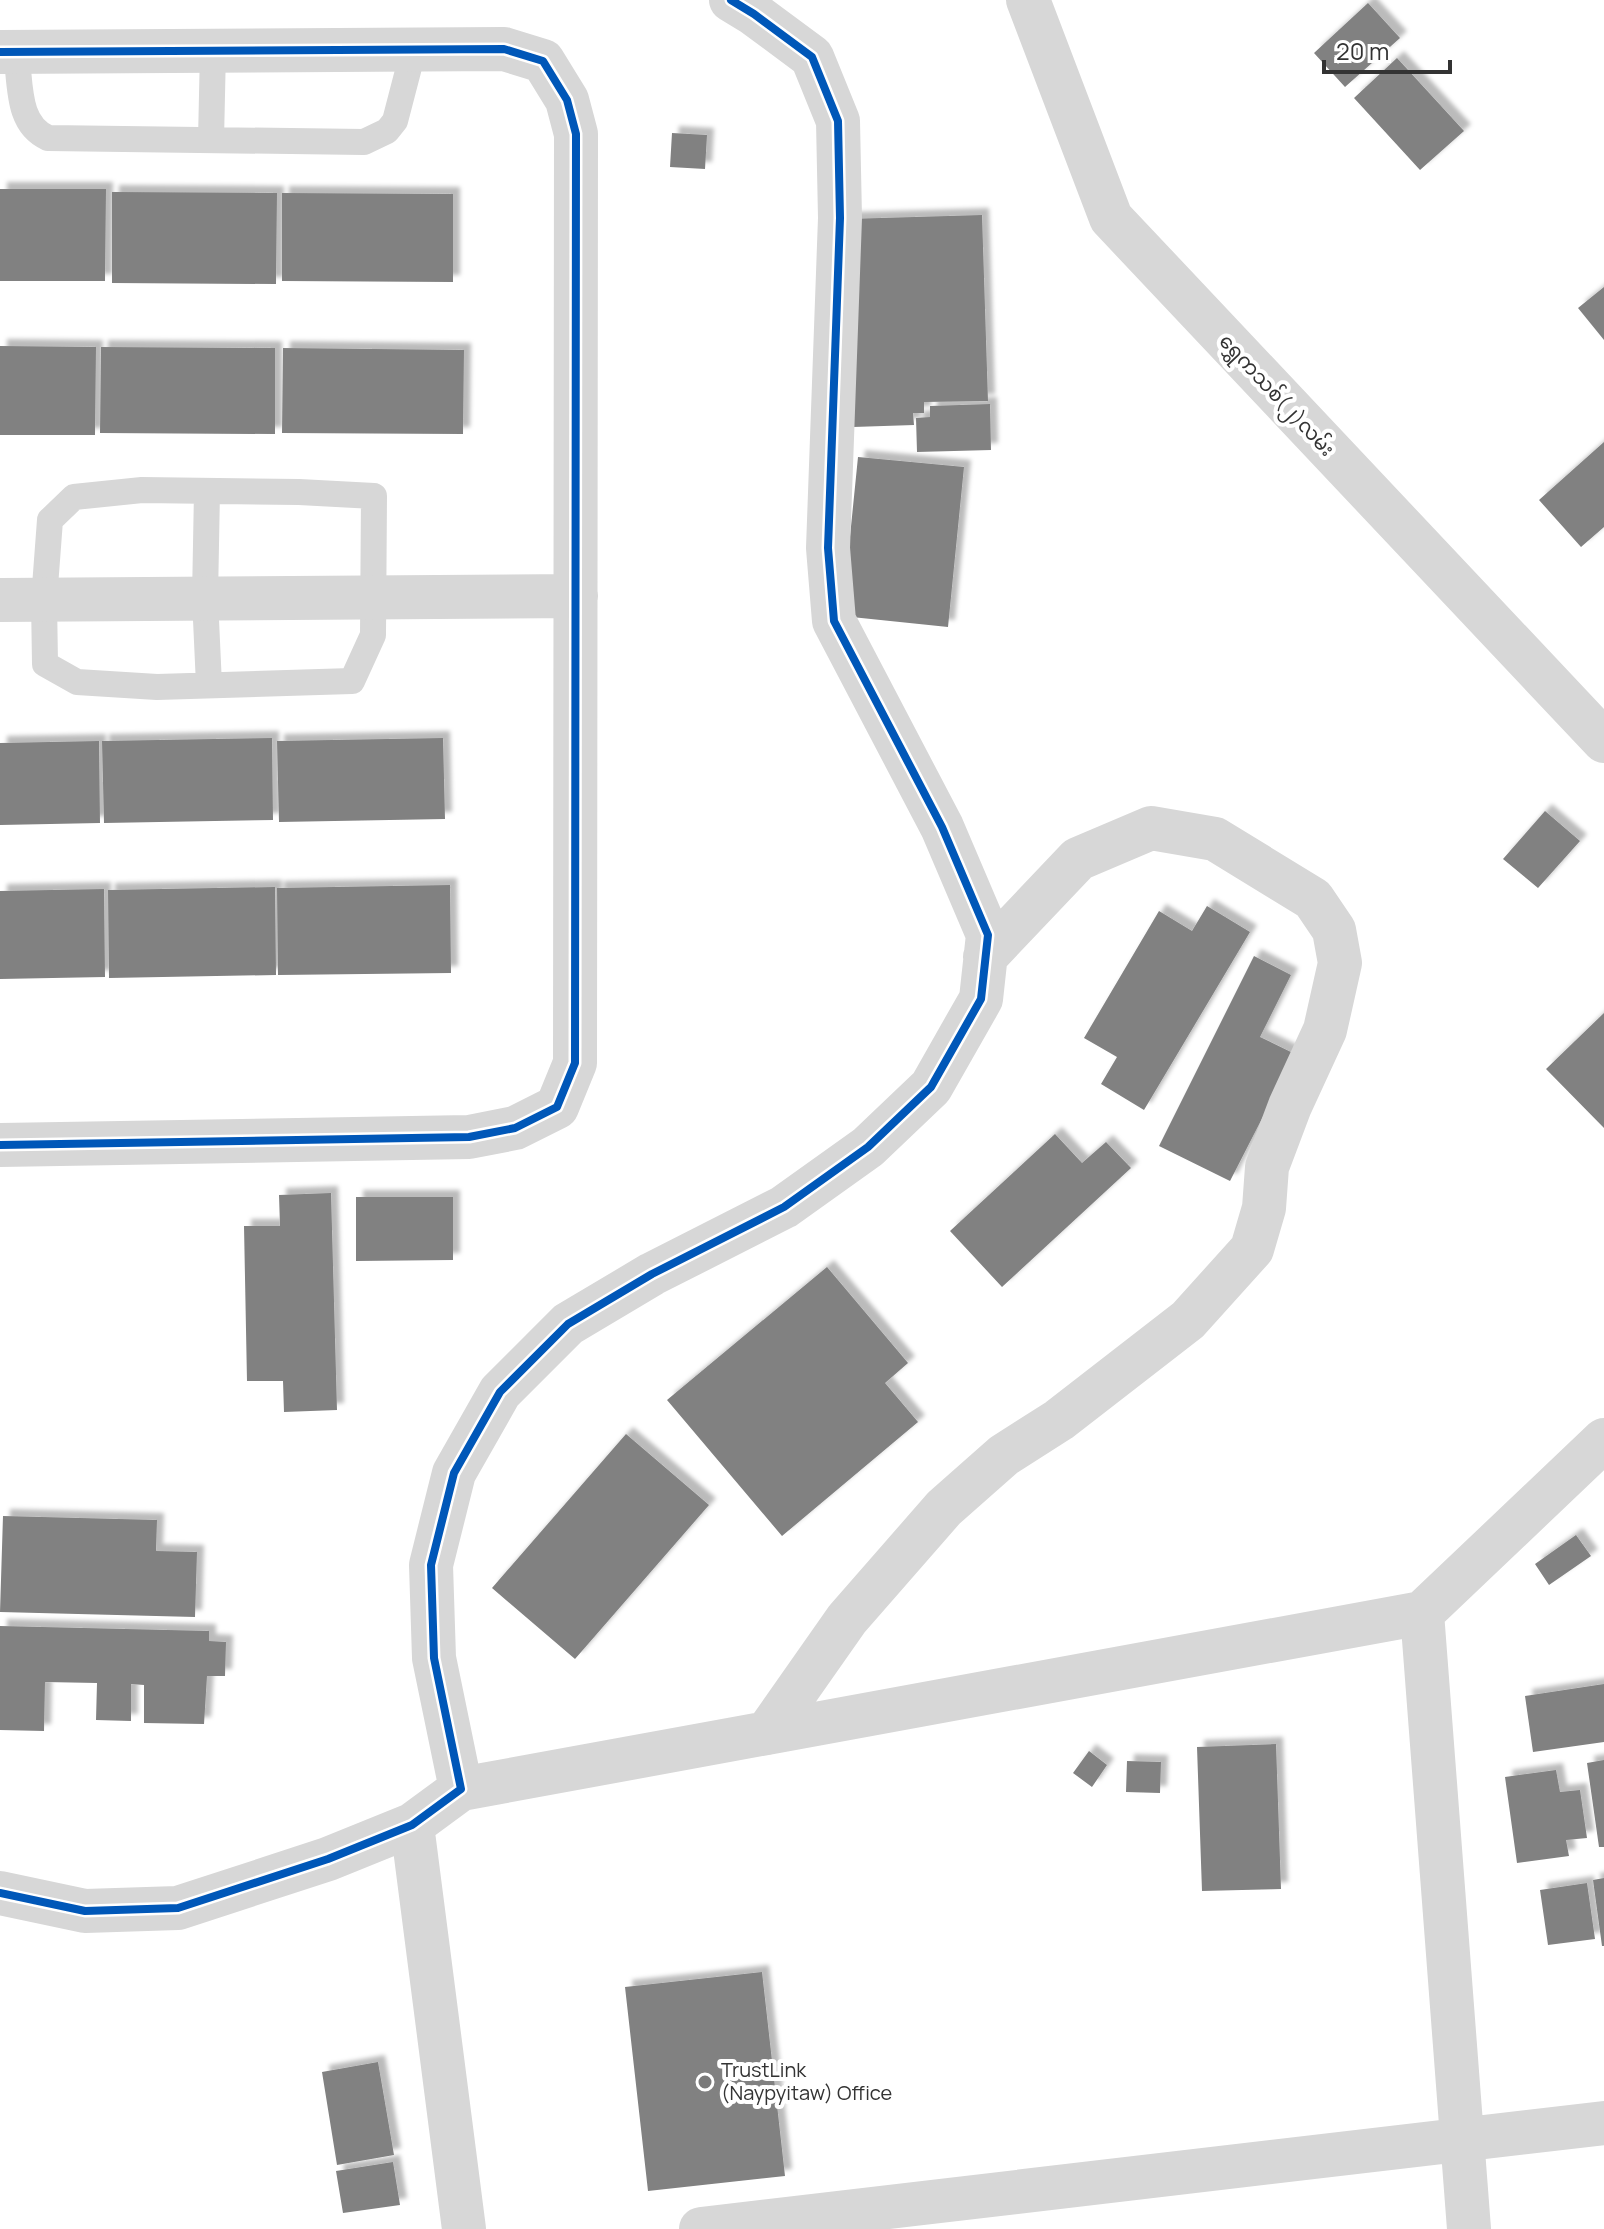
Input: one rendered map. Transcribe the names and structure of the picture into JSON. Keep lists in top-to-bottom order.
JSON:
{
  "streets": {
    "street": ["ရွှေကသစ်(၂)လမ်း"]
  },
  "places": ["TrustLink (Naypyitaw) Office"],
  "scale_bar": "20 m"
}
